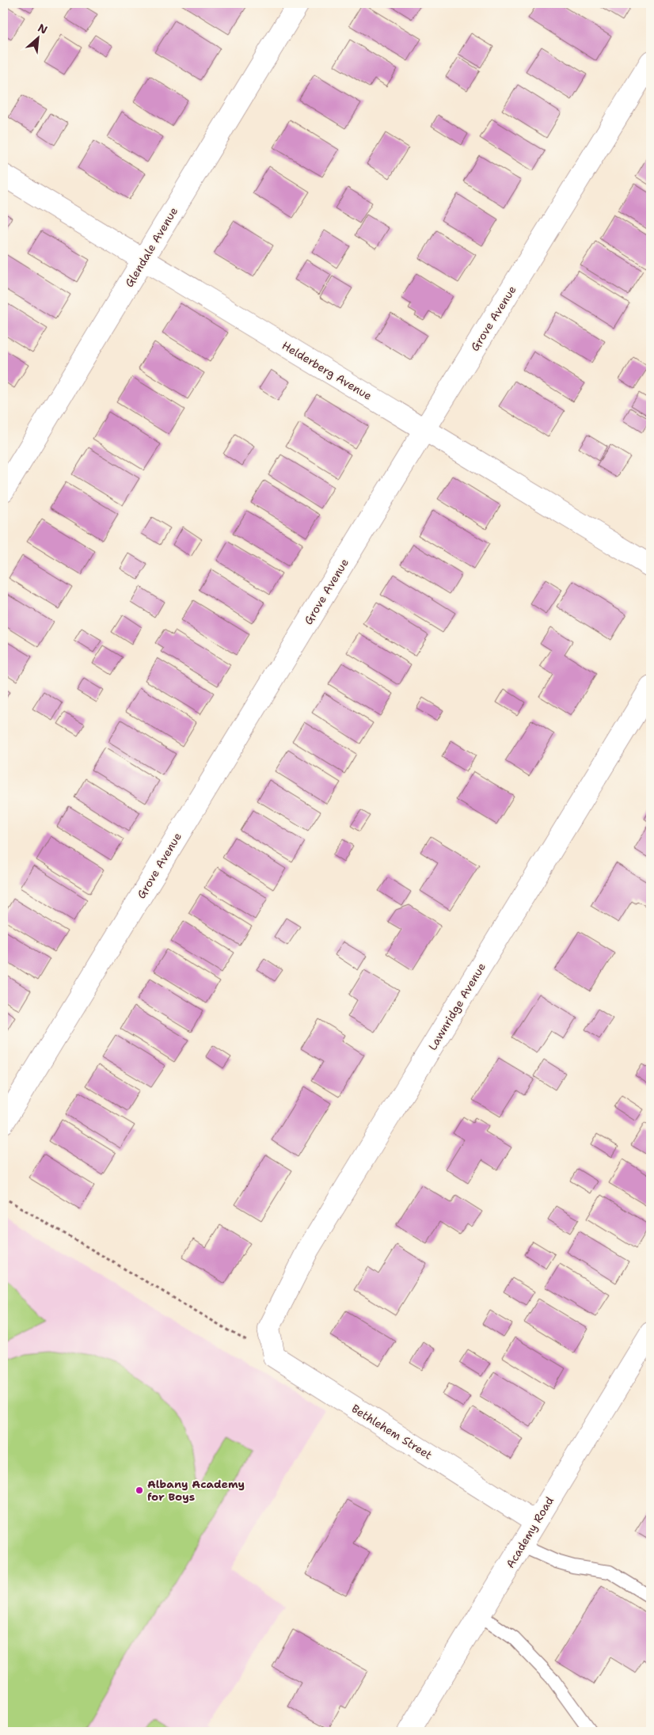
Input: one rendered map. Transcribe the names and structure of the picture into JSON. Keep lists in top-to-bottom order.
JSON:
{
  "streets": {
    "street": [
      "Glendale Avenue",
      "Grove Avenue",
      "Helderberg Avenue",
      "Lawnridge Avenue",
      "Bethlehem Street",
      "Academy Road"
    ]
  },
  "crossings": [
    ["Glendale Avenue", "Helderberg Avenue"],
    ["Grove Avenue", "Helderberg Avenue"],
    ["Lawnridge Avenue", "Bethlehem Street"],
    ["Bethlehem Street", "Academy Road"]
  ],
  "places": ["Albany Academy for Boys"],
  "north": "top right"
}
